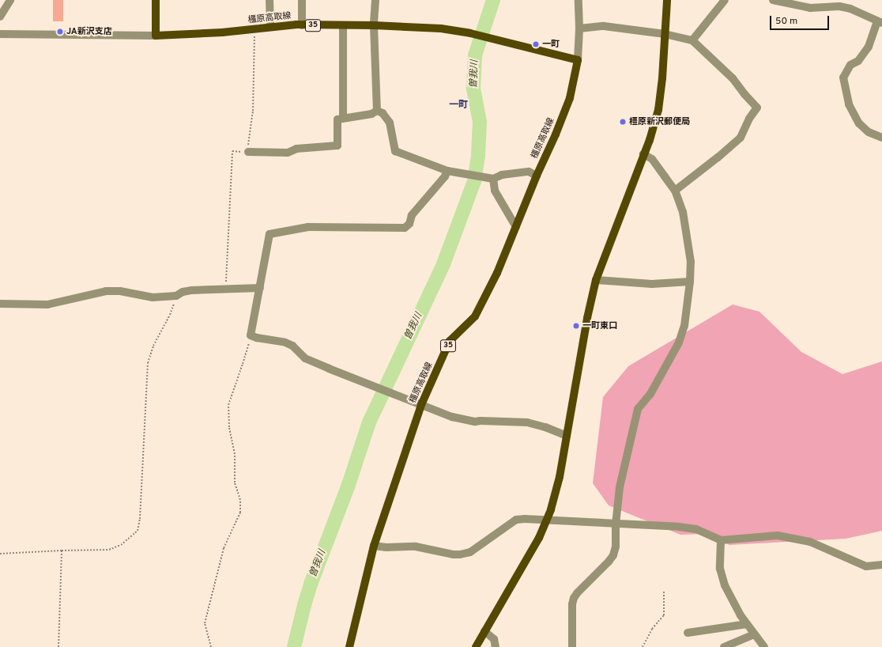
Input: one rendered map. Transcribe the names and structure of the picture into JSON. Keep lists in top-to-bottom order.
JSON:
{
  "streets": {
    "main road": ["橿原高取線", "35"]
  },
  "districts": ["一町"],
  "water": ["曽我川"],
  "places": [
    "JA新沢支店",
    "一町",
    "橿原新沢郵便局",
    "一町東口"
  ],
  "scale_bar": "50 m"
}
